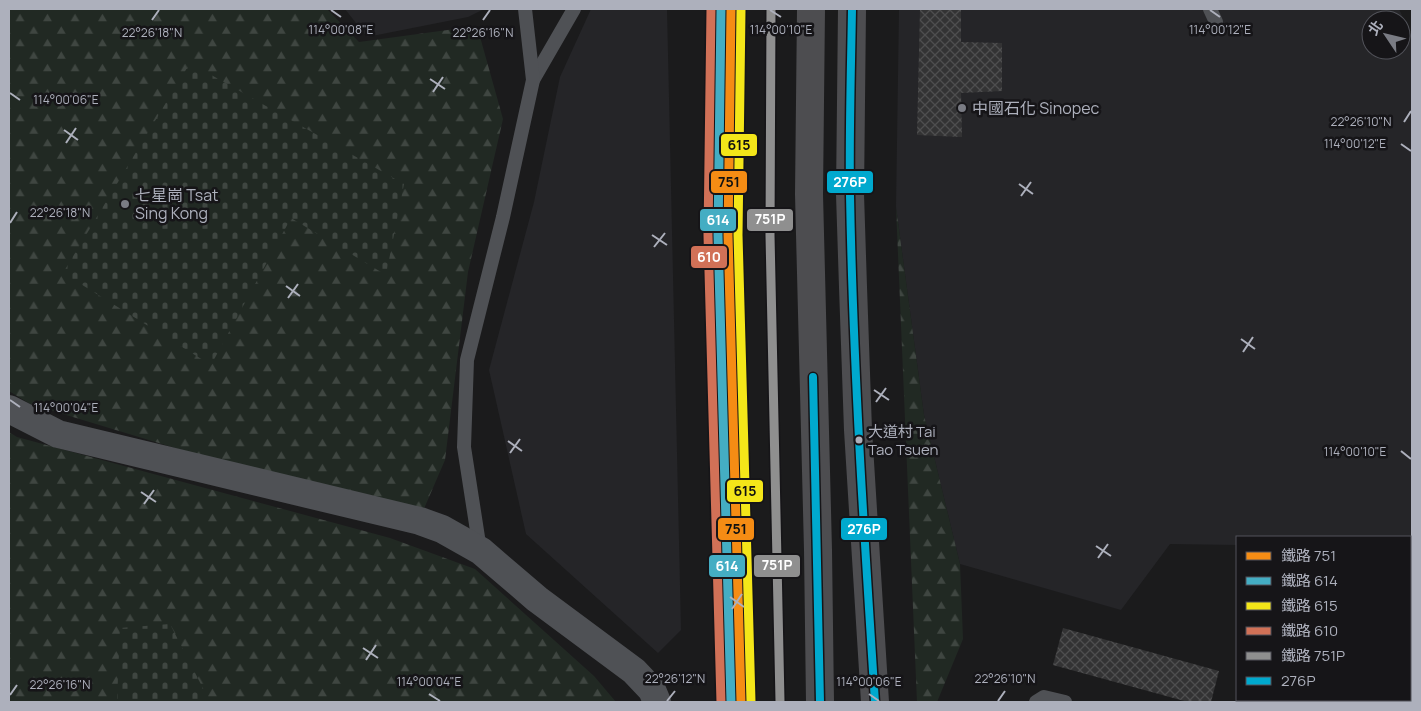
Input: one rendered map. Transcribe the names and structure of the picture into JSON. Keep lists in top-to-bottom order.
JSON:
{
  "places": ["中國石化 Sinopec", "七星崗 Tsat Sing Kong", "大道村 Tai Tao Tsuen"],
  "lines": [
    "rail line 751",
    "rail line 614",
    "rail line 615",
    "rail line 610",
    "rail line 751P",
    "transit line 276P"
  ],
  "legend": [
    "鐵路 751",
    "鐵路 614",
    "鐵路 615",
    "鐵路 610",
    "鐵路 751P",
    "276P"
  ],
  "north": "top left",
  "coordinates": [
    "114°00'08\"E",
    "114°00'10\"E",
    "114°00'12\"E",
    "22°26'18\"N",
    "22°26'16\"N",
    "114°00'06\"E",
    "22°26'10\"N",
    "114°00'04\"E",
    "22°26'12\"N"
  ]
}
